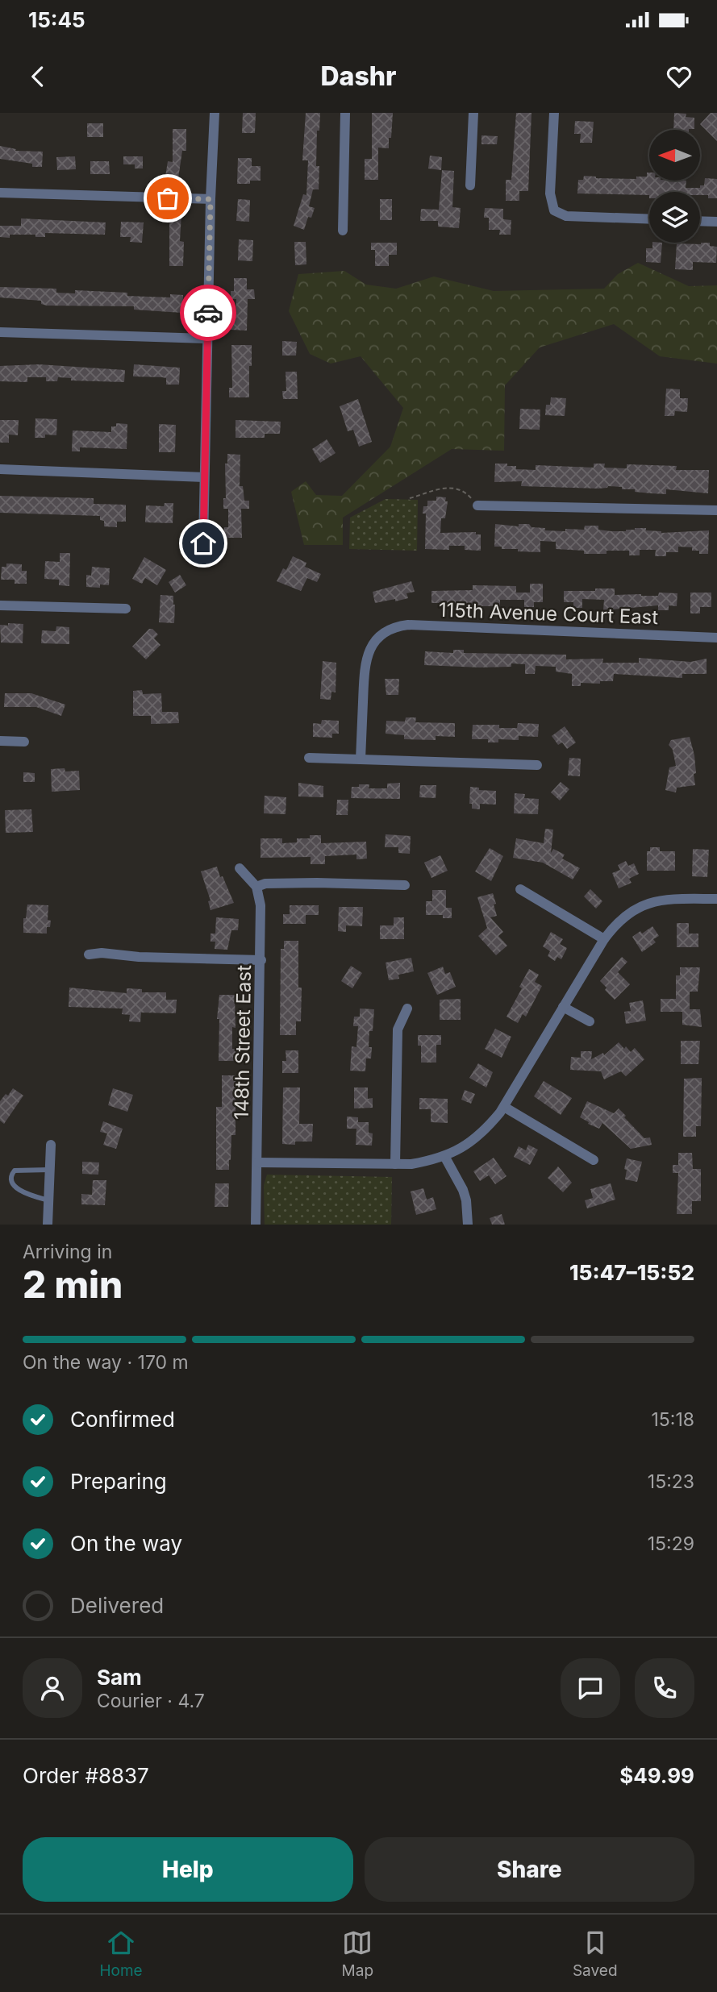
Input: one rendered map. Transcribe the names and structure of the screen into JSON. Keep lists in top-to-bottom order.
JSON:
{
  "streets": {
    "street": ["115th Avenue Court East", "148th Street East"]
  },
  "north": "left",
  "page": {
    "status": "15:45",
    "header": "Dashr",
    "heading": ["2 min", "Arriving in", "15:47–15:52"],
    "panel": [
      "Sam",
      "Courier · 4.7",
      "Order #8837",
      "$49.99"
    ],
    "bar": "On the way · 170 m",
    "list": [
      ["Confirmed", "15:18"],
      ["Preparing", "15:23"],
      ["On the way", "15:29"],
      "Delivered"
    ],
    "buttons": ["Help", "Share"],
    "tabs": ["Home", "Map", "Saved"]
  }
}
